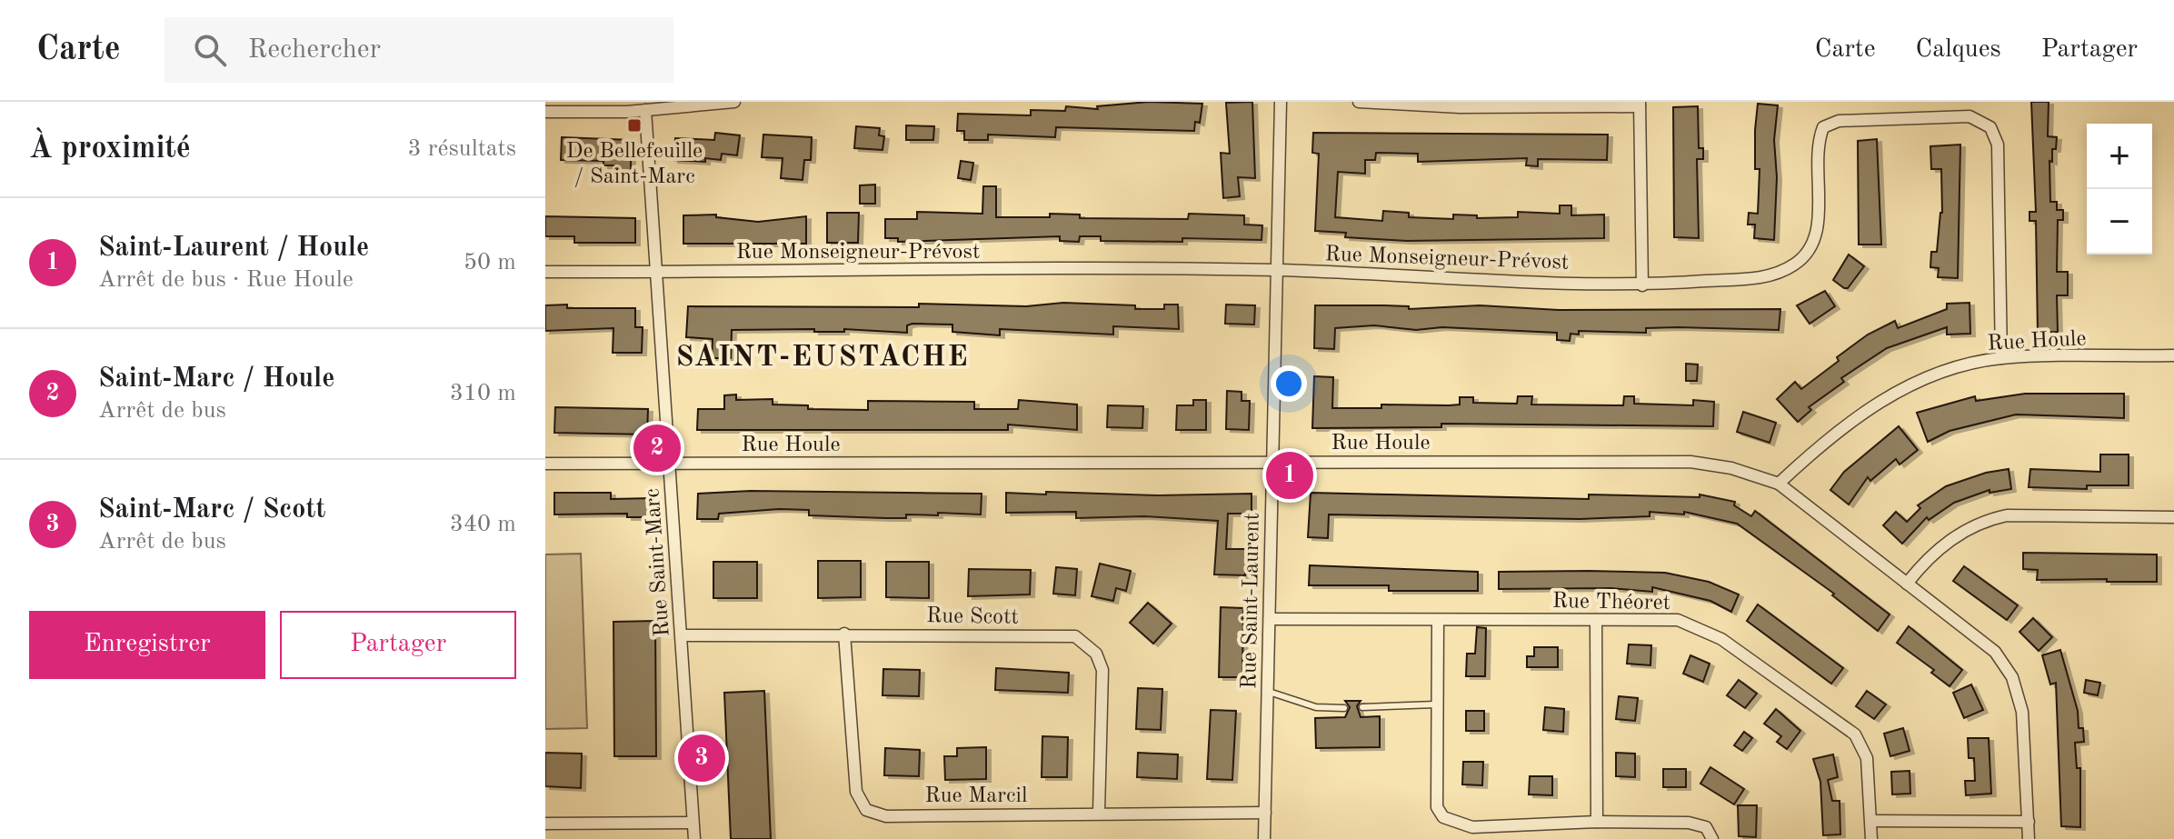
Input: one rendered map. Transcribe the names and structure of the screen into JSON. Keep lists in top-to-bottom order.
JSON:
{
  "streets": {
    "street": [
      "Rue Monseigneur-Prévost",
      "Rue Houle",
      "Rue Saint-Marc",
      "Rue Saint-Laurent",
      "Rue Théoret",
      "Rue Scott",
      "Rue Marcil"
    ]
  },
  "crossings": [
    ["Rue Monseigneur-Prévost", "Rue Houle"],
    ["Rue Monseigneur-Prévost", "Rue Saint-Marc"],
    ["Rue Monseigneur-Prévost", "Rue Saint-Laurent"],
    ["Rue Houle", "Rue Saint-Marc"],
    ["Rue Houle", "Rue Saint-Laurent"],
    ["Rue Saint-Marc", "Rue Scott"],
    ["Rue Saint-Laurent", "Rue Théoret"],
    ["Rue Saint-Laurent", "Rue Marcil"],
    ["Rue Scott", "Rue Marcil"]
  ],
  "districts": ["SAINT-EUSTACHE"],
  "places": {
    "transit": ["De Bellefeuille / Saint-Marc"]
  },
  "page": {
    "header": "Carte",
    "search": "Rechercher",
    "nav": ["Carte", "Calques", "Partager"],
    "heading": ["À proximité", "3 résultats"],
    "map_buttons": ["+", "−"],
    "list": [
      {
        "mark": "1",
        "name": "Saint-Laurent / Houle",
        "note": "Arrêt de bus · Rue Houle",
        "value": "50 m"
      },
      {
        "mark": "2",
        "name": "Saint-Marc / Houle",
        "note": "Arrêt de bus",
        "value": "310 m"
      },
      {
        "mark": "3",
        "name": "Saint-Marc / Scott",
        "note": "Arrêt de bus",
        "value": "340 m"
      }
    ],
    "pins": ["2", "1", "3"],
    "buttons": ["Enregistrer", "Partager"]
  }
}
